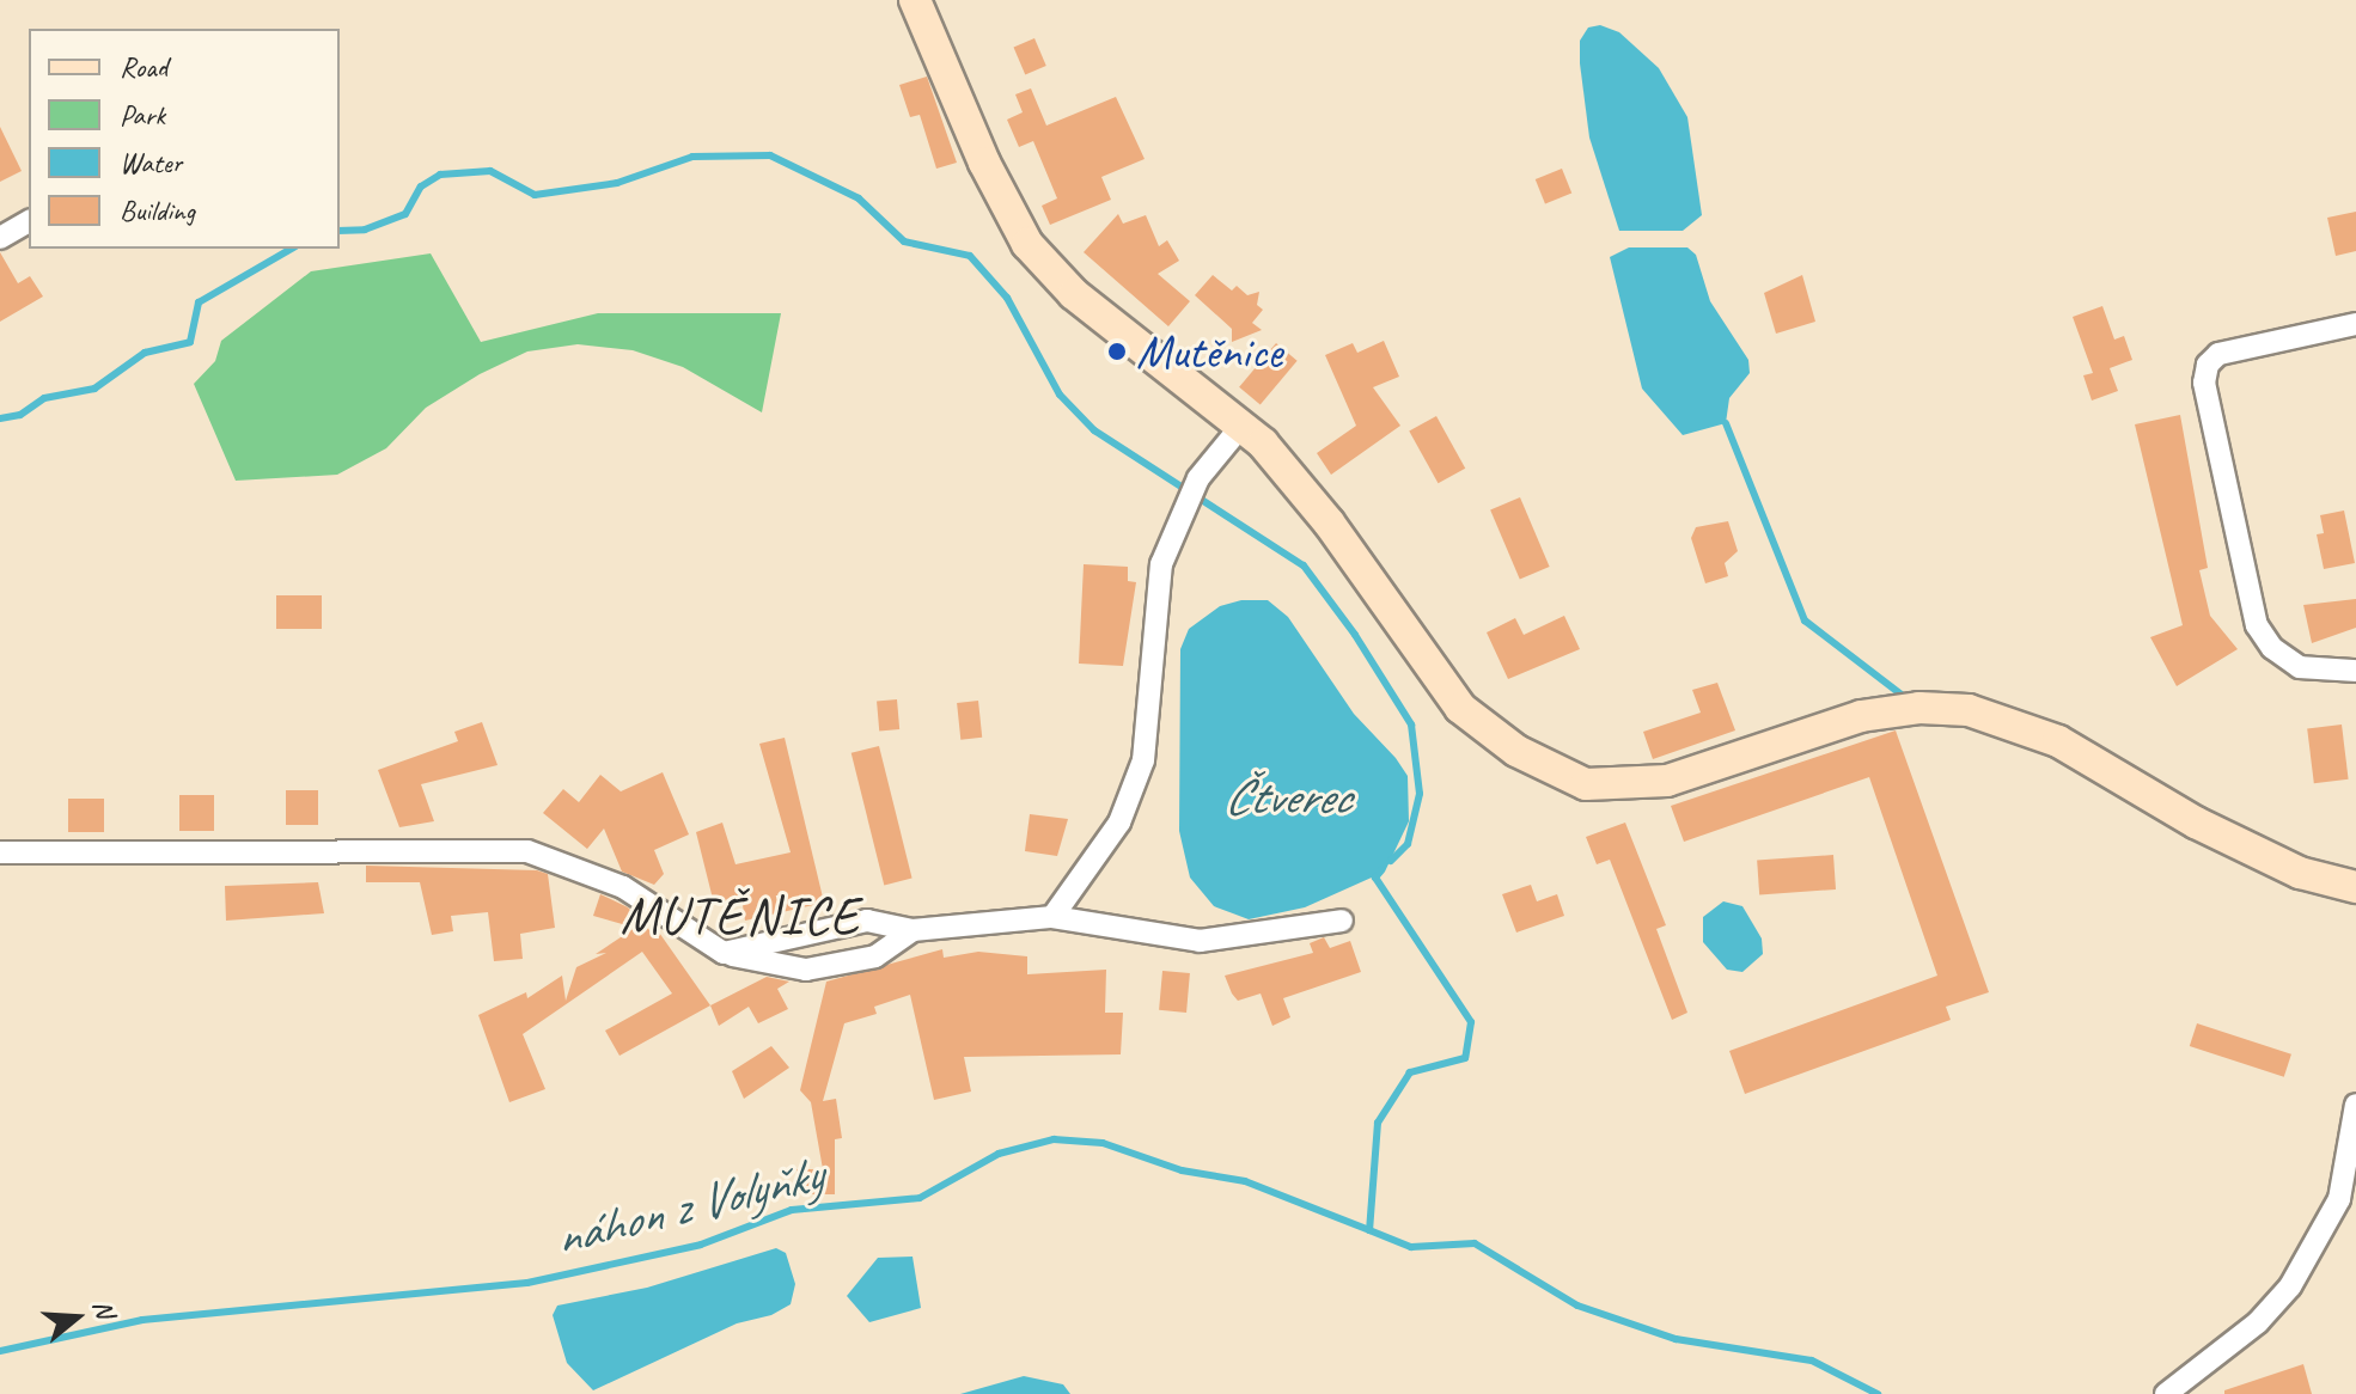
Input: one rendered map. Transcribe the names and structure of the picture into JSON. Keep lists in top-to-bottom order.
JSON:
{
  "districts": ["MUTĚNICE"],
  "water": ["Čtverec", "náhon z Volyňky"],
  "places": ["Mutěnice"],
  "legend": [
    "Road",
    "Park",
    "Water",
    "Building"
  ],
  "north": "right"
}
